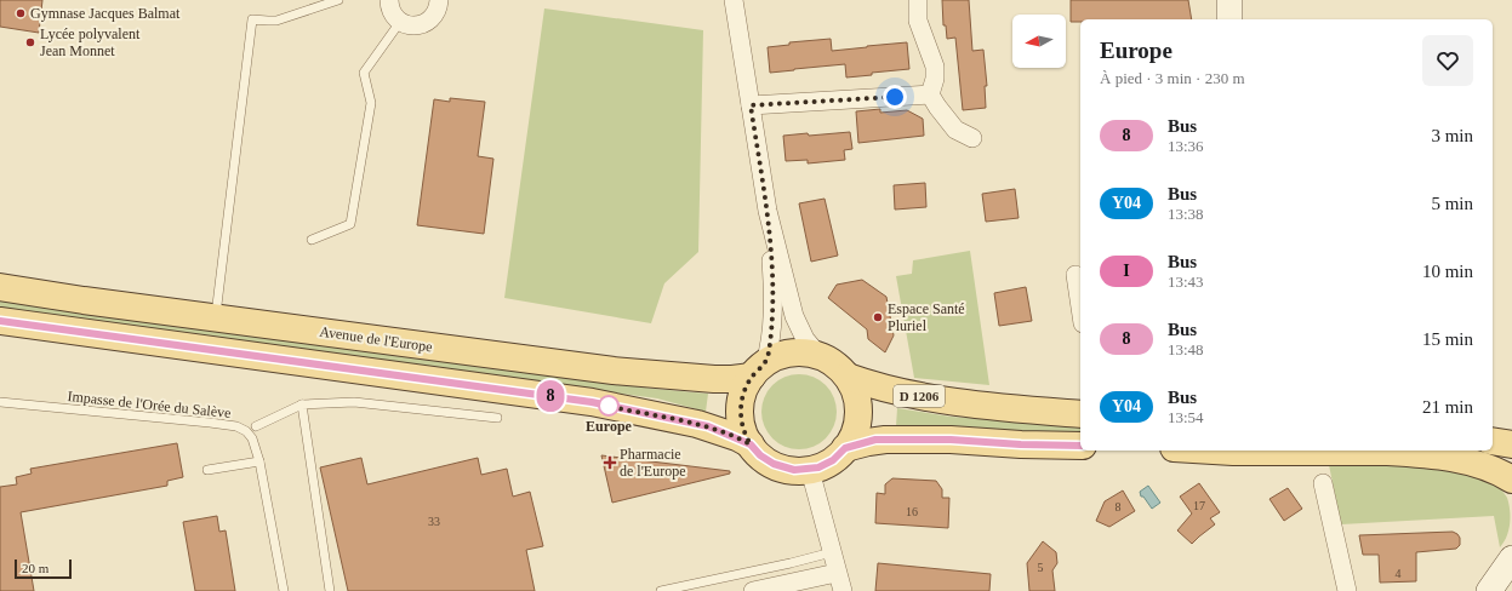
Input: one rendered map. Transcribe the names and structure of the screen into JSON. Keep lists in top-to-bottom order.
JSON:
{
  "streets": {
    "main road": ["Avenue de l'Europe", "D 1206"],
    "lane": ["Impasse de l'Orée du Salève"]
  },
  "crossings": [
    ["Avenue de l'Europe", "D 1206"]
  ],
  "places": {
    "other": [
      "Gymnase Jacques Balmat",
      "Lycée polyvalent Jean Monnet",
      "Espace Santé Pluriel",
      "Europe"
    ],
    "health": ["Pharmacie de l'Europe"]
  },
  "lines": ["bus line 8"],
  "house_numbers": [
    "17",
    "8",
    "16",
    "33",
    "5",
    "4"
  ],
  "scale_bar": "20 m",
  "north": "left",
  "page": {
    "on_map": "8",
    "heading": ["Europe", "À pied · 3 min · 230 m"],
    "list": [
      {
        "mark": "8",
        "name": "Bus",
        "note": "13:36",
        "value": "3 min"
      },
      {
        "mark": "Y04",
        "name": "Bus",
        "note": "13:38",
        "value": "5 min"
      },
      {
        "mark": "I",
        "name": "Bus",
        "note": "13:43",
        "value": "10 min"
      },
      {
        "mark": "8",
        "name": "Bus",
        "note": "13:48",
        "value": "15 min"
      },
      {
        "mark": "Y04",
        "name": "Bus",
        "note": "13:54",
        "value": "21 min"
      }
    ],
    "scale": "20 m"
  }
}
